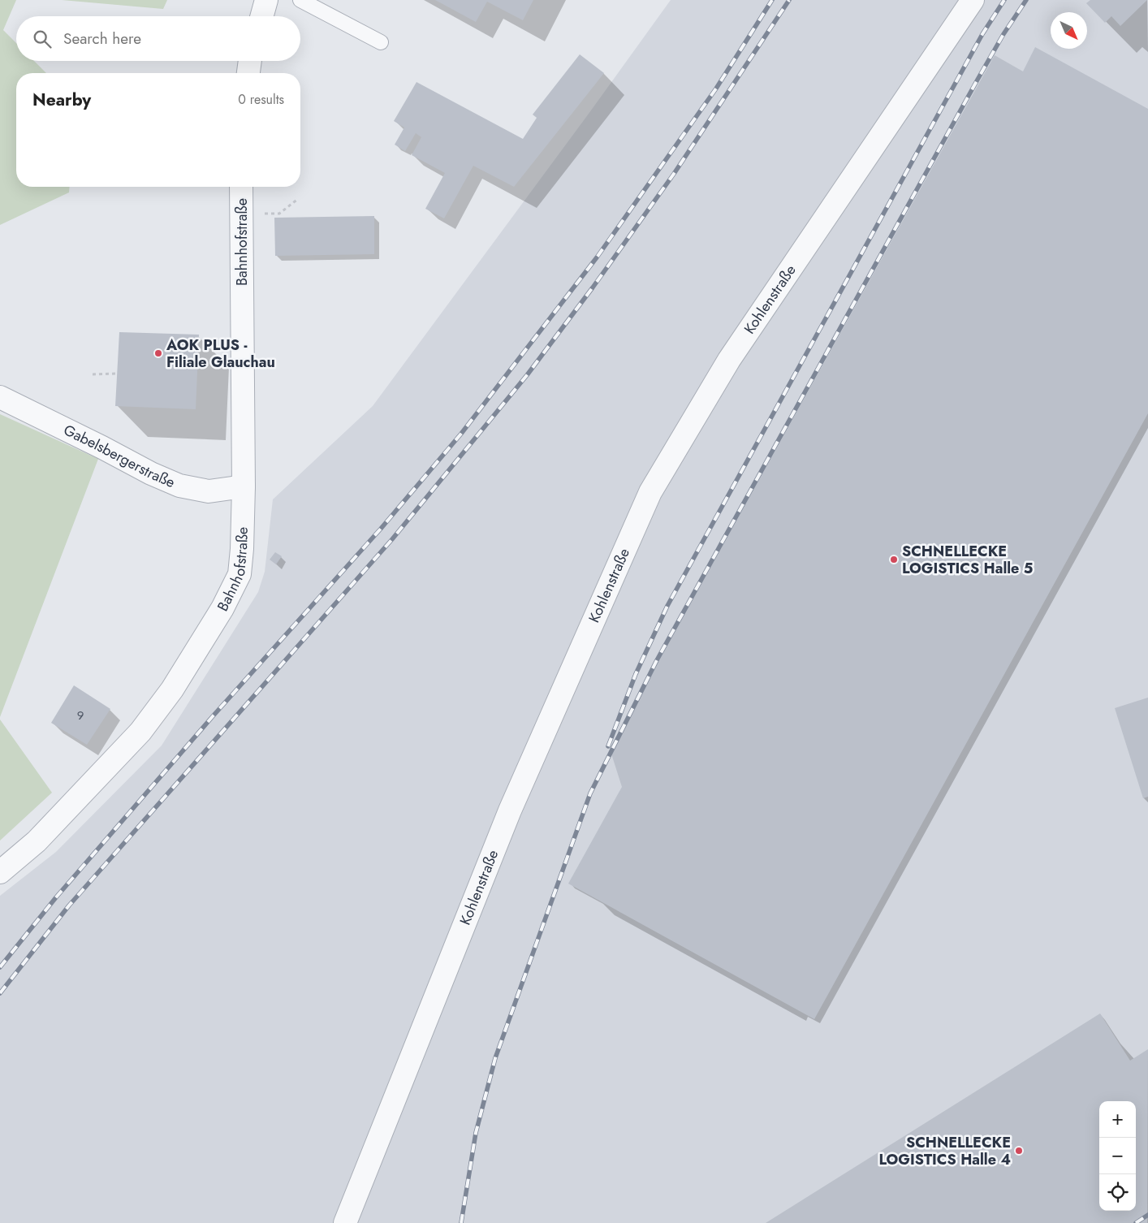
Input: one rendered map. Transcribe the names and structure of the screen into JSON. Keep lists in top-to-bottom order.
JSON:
{
  "streets": {
    "street": ["Bahnhofstraße", "Kohlenstraße", "Gabelsbergerstraße"]
  },
  "crossings": [
    ["Bahnhofstraße", "Gabelsbergerstraße"]
  ],
  "places": ["AOK PLUS - Filiale Glauchau", "SCHNELLECKE LOGISTICS Halle 5", "SCHNELLECKE LOGISTICS Halle 4"],
  "house_numbers": ["9"],
  "north": "bottom right",
  "page": {
    "search": "Search here",
    "heading": ["Nearby", "0 results"],
    "map_buttons": ["+", "−"]
  }
}
